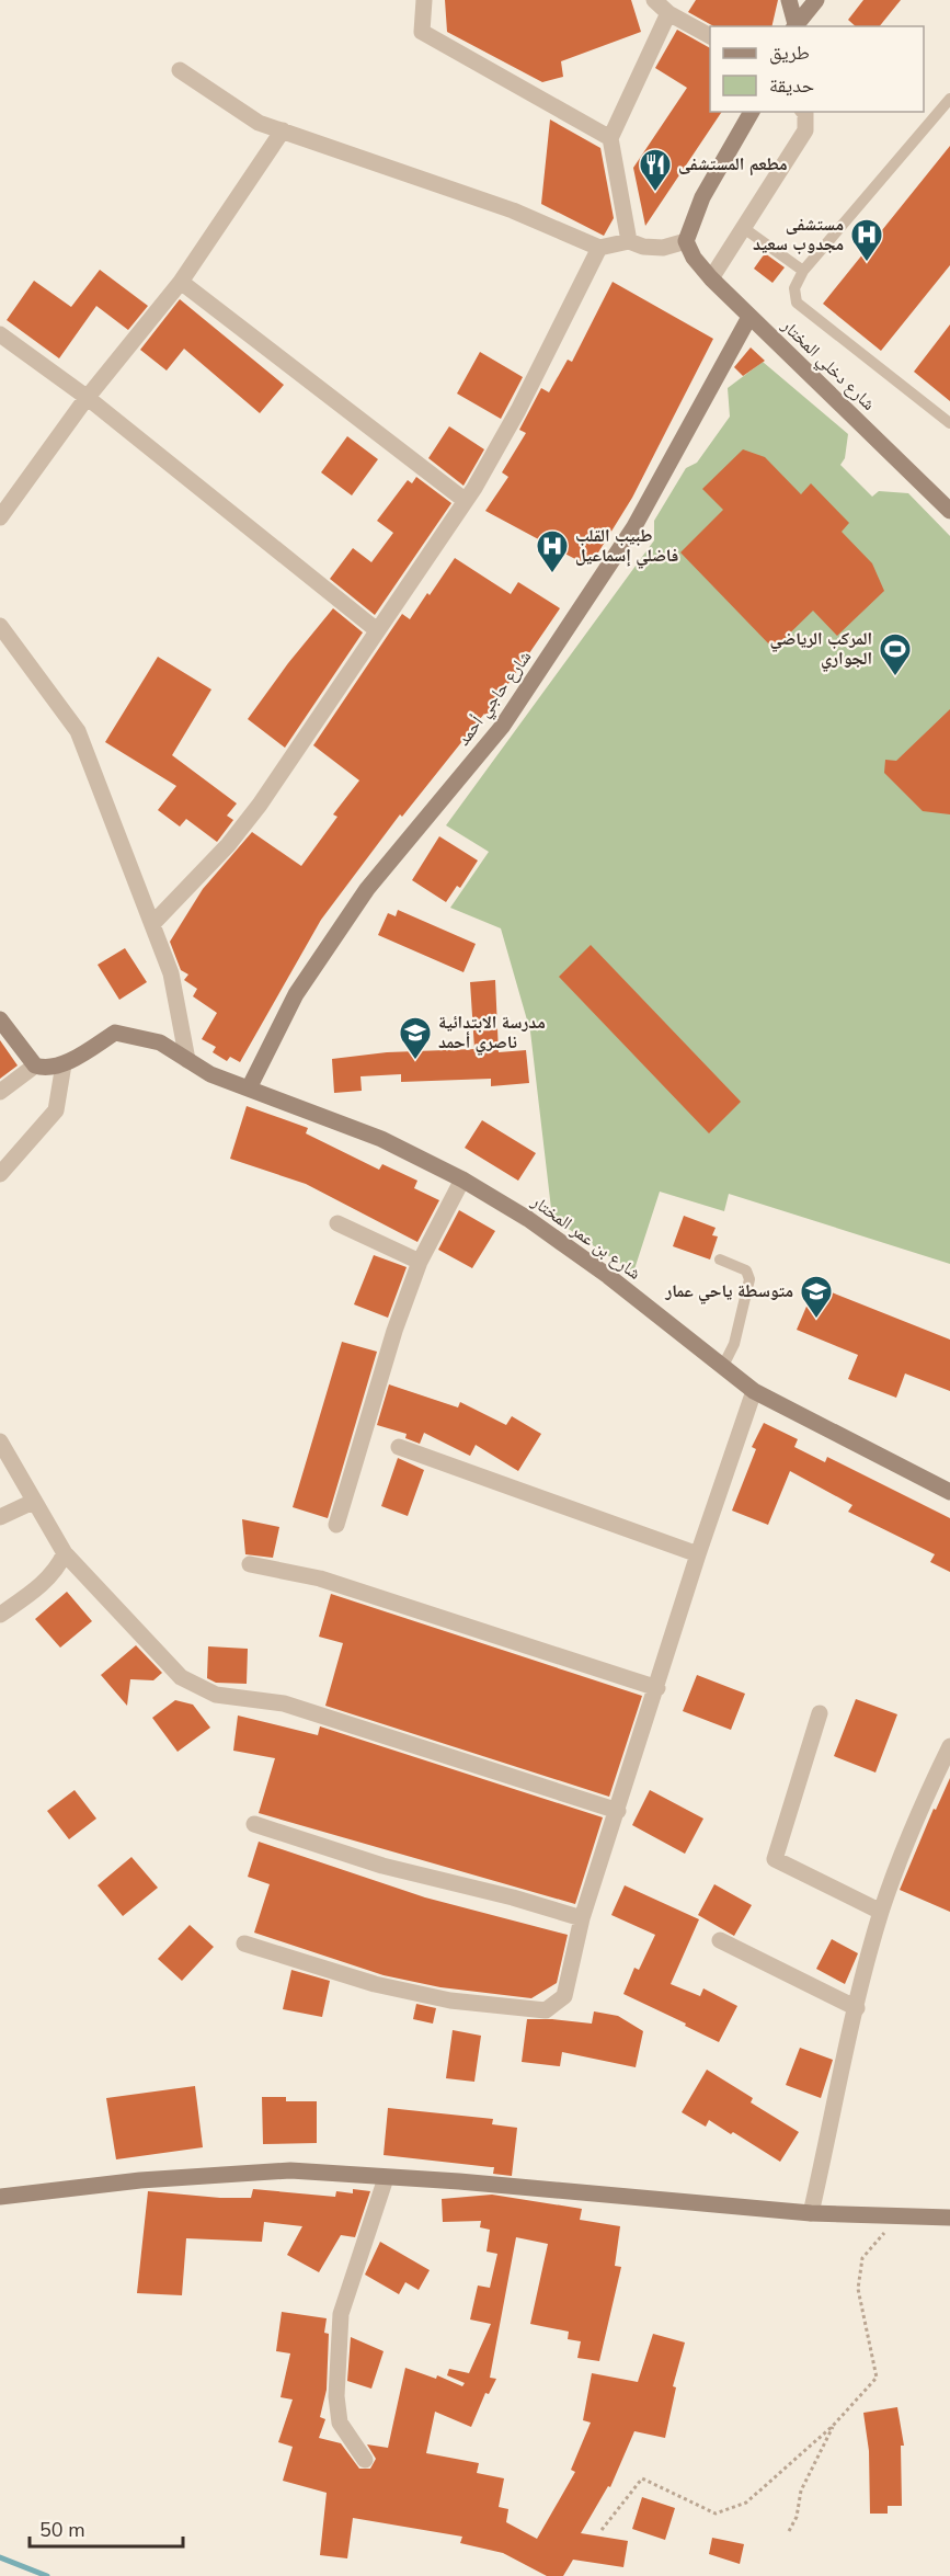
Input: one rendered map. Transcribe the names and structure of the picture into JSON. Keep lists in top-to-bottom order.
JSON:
{
  "streets": {
    "street": ["شارع دخلي المختار", "شارع حاجي أحمد", "شارع بن عمر المختار"]
  },
  "crossings": [
    ["شارع دخلي المختار", "شارع حاجي أحمد"],
    ["شارع حاجي أحمد", "شارع بن عمر المختار"]
  ],
  "places": {
    "restaurant": ["مطعم المستشفى"],
    "hospital": ["مستشفى مجدوب سعيد", "طبيب القلب فاضلي إسماعيل"],
    "sports": ["المركب الرياضي الجواري"],
    "school or university": ["مدرسة الابتدائية ناصري أحمد", "متوسطة ياحي عمار"]
  },
  "legend": ["طريق", "حديقة"],
  "scale_bar": "50 m"
}
